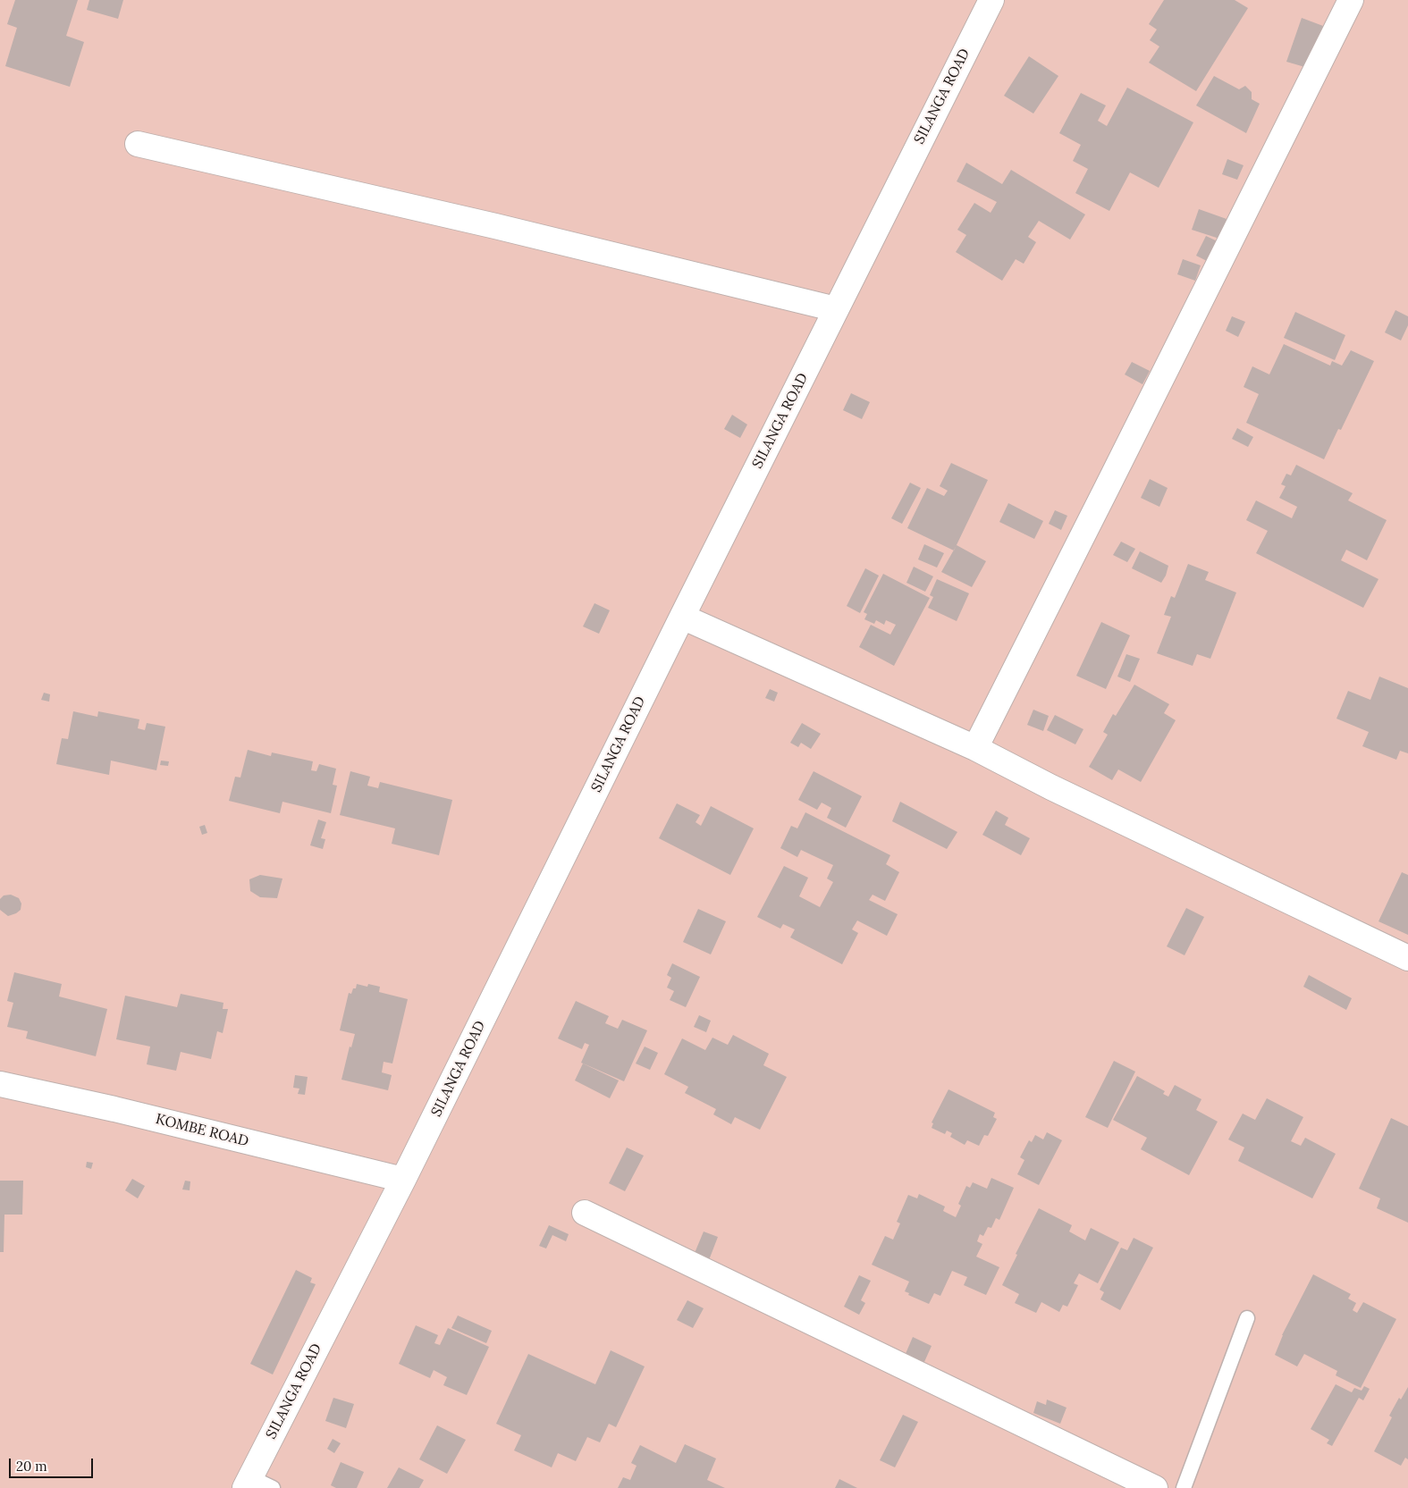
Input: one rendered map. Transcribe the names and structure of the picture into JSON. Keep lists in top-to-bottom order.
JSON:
{
  "streets": {
    "street": ["SILANGA ROAD", "KOMBE ROAD"]
  },
  "crossings": [
    ["SILANGA ROAD", "KOMBE ROAD"]
  ],
  "scale_bar": "20 m"
}
